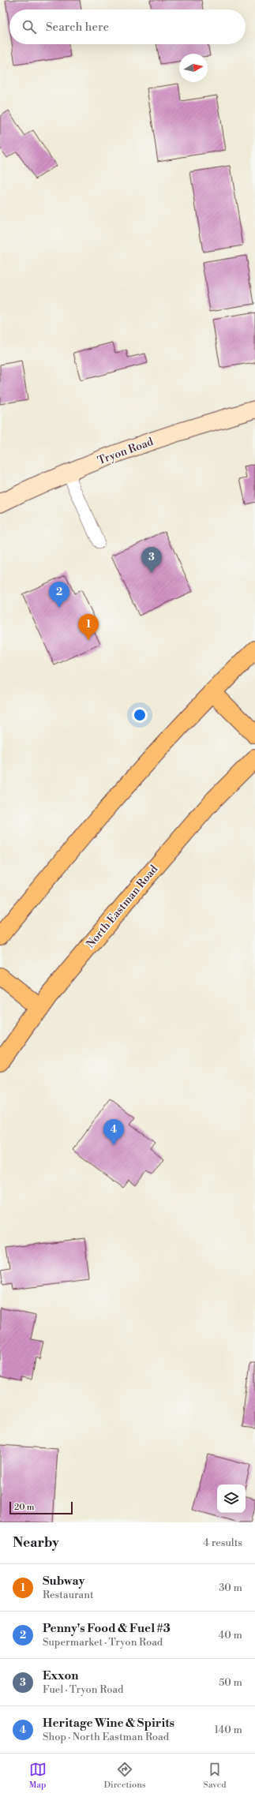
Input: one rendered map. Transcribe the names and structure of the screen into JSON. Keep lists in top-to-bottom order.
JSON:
{
  "streets": {
    "main road": ["North Eastman Road"],
    "street": ["Tryon Road"]
  },
  "scale_bar": "20 m",
  "north": "right",
  "page": {
    "search": "Search here",
    "pins": [
      "3",
      "2",
      "1",
      "4"
    ],
    "scale": "20 m",
    "heading": ["Nearby", "4 results"],
    "list": [
      {
        "mark": "1",
        "name": "Subway",
        "note": "Restaurant",
        "value": "30 m"
      },
      {
        "mark": "2",
        "name": "Penny's Food & Fuel #3",
        "note": "Supermarket · Tryon Road",
        "value": "40 m"
      },
      {
        "mark": "3",
        "name": "Exxon",
        "note": "Fuel · Tryon Road",
        "value": "50 m"
      },
      {
        "mark": "4",
        "name": "Heritage Wine & Spirits",
        "note": "Shop · North Eastman Road",
        "value": "140 m"
      }
    ],
    "nav": ["Map", "Directions", "Saved"]
  }
}
